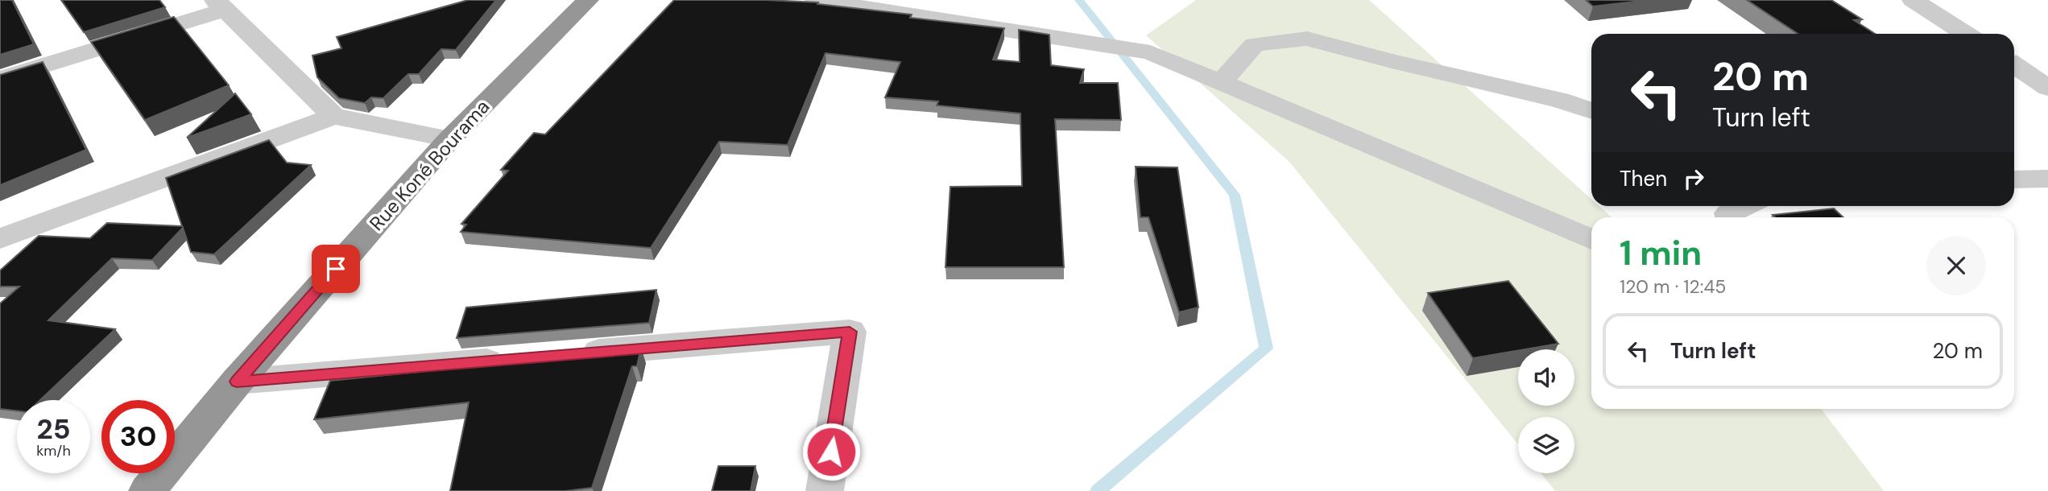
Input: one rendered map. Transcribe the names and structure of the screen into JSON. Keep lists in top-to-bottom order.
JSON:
{
  "streets": {
    "highway": ["Rue Koné Bourama"]
  },
  "page": {
    "turn": ["20 m", "Turn left"],
    "then": "Then",
    "heading": ["1 min", "120 m · 12:45"],
    "list": [
      {
        "name": "Turn left",
        "value": "20 m"
      }
    ],
    "speed": "25 km/h",
    "limit": "30"
  }
}
